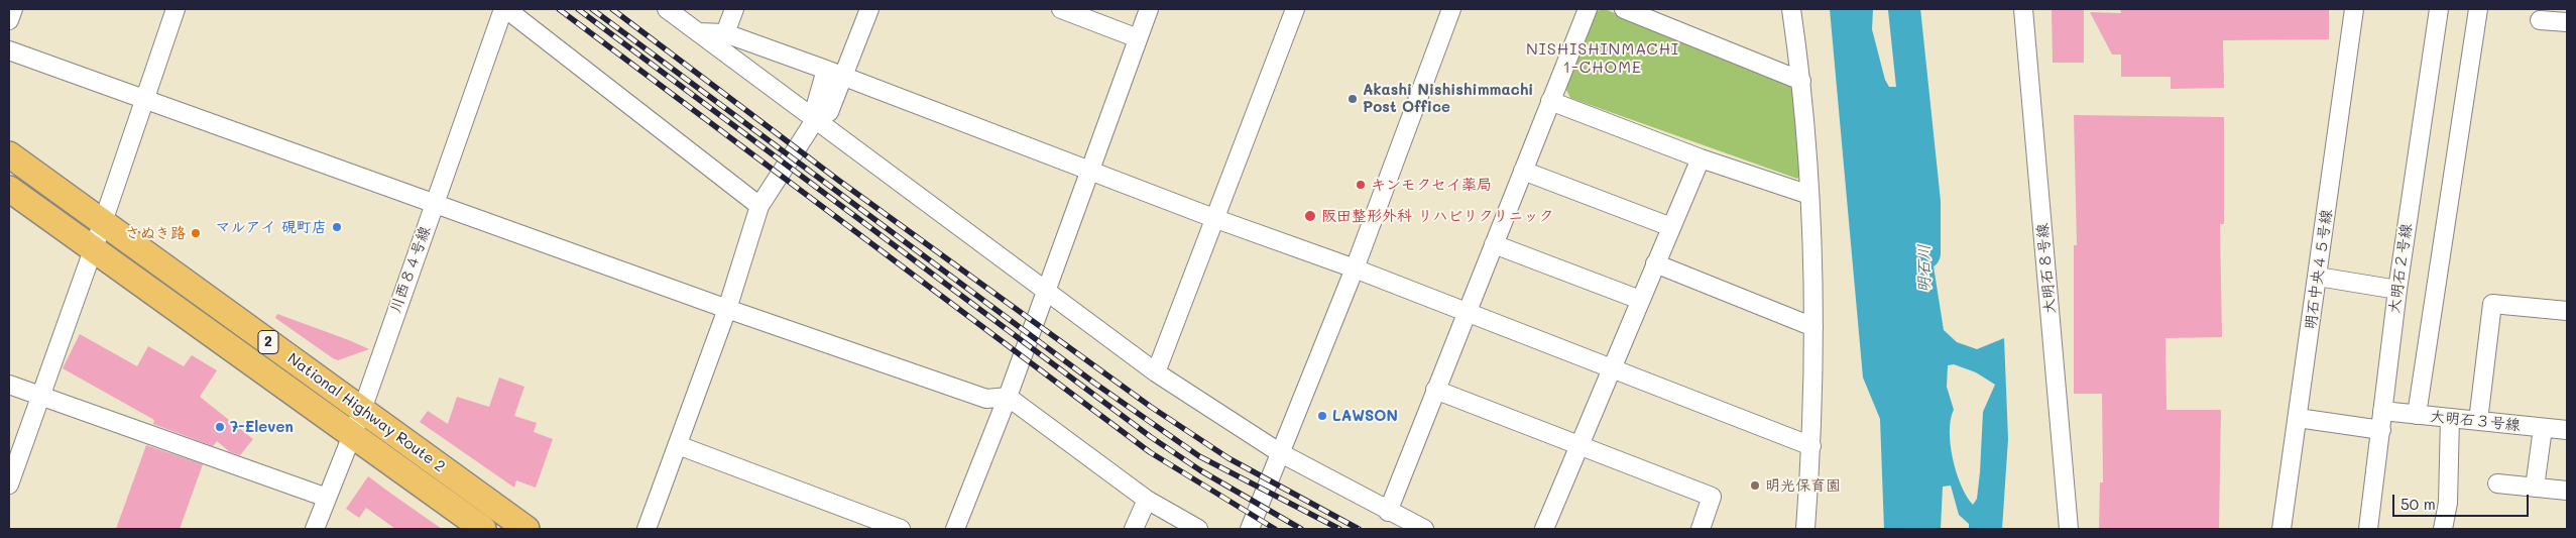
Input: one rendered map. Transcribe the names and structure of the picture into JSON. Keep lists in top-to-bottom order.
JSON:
{
  "streets": {
    "highway": ["2", "National Highway Route 2"],
    "street": [
      "大明石８号線",
      "大明石２号線",
      "川西８４号線",
      "明石中央４５号線",
      "大明石３号線"
    ]
  },
  "crossings": [
    ["大明石２号線", "大明石３号線"],
    ["川西８４号線", "National Highway Route 2"]
  ],
  "districts": ["NISHISHINMACHI 1-CHOME"],
  "water": ["明石川"],
  "places": [
    "Akashi Nishishimmachi Post Office",
    "キンモクセイ薬局",
    "阪田整形外科 リハビリクリニック",
    "マルアイ 硯町店",
    "さぬき路",
    "LAWSON",
    "7-Eleven",
    "明光保育園"
  ],
  "scale_bar": "50 m"
}
